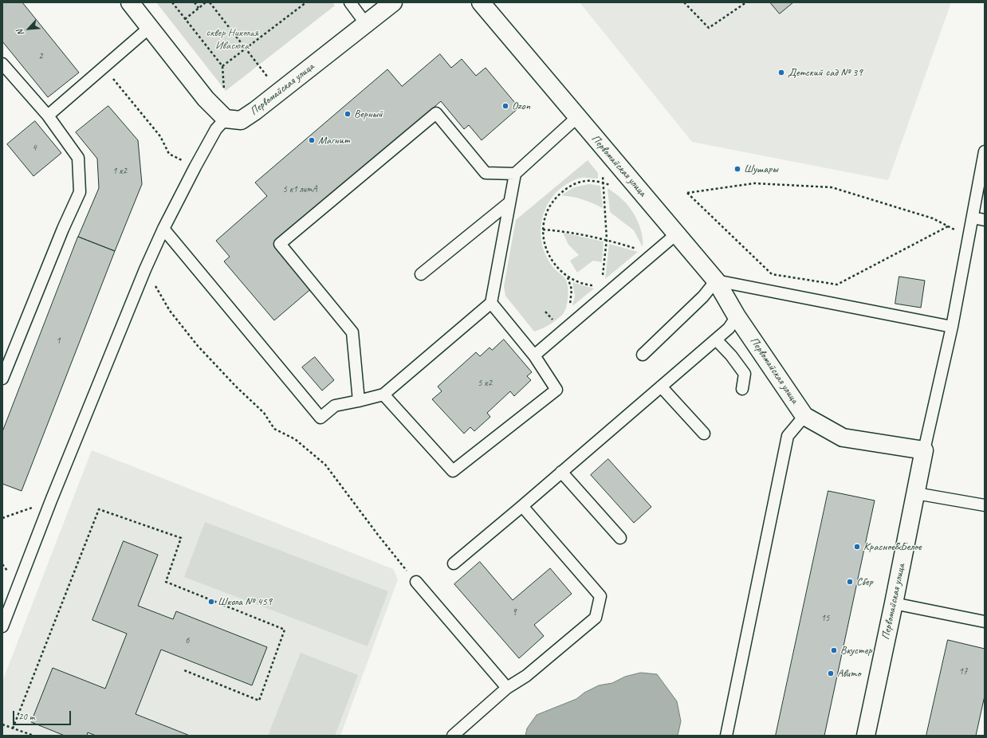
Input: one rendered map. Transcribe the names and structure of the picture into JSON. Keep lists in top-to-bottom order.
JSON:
{
  "streets": {
    "street": ["Первомайская улица"]
  },
  "parks": ["сквер Николая Ивасюка"],
  "places": [
    "Детский сад № 39",
    "Ozon",
    "Верный",
    "Магнит",
    "Шушары",
    "Красное&Белое",
    "Сбер",
    "Школа № 459",
    "Вкустер",
    "Авито"
  ],
  "house_numbers": [
    "2",
    "4",
    "1 к2",
    "5 к1 литА",
    "1",
    "5 к2",
    "9",
    "15",
    "6",
    "17"
  ],
  "scale_bar": "20 m",
  "north": "bottom left"
}
